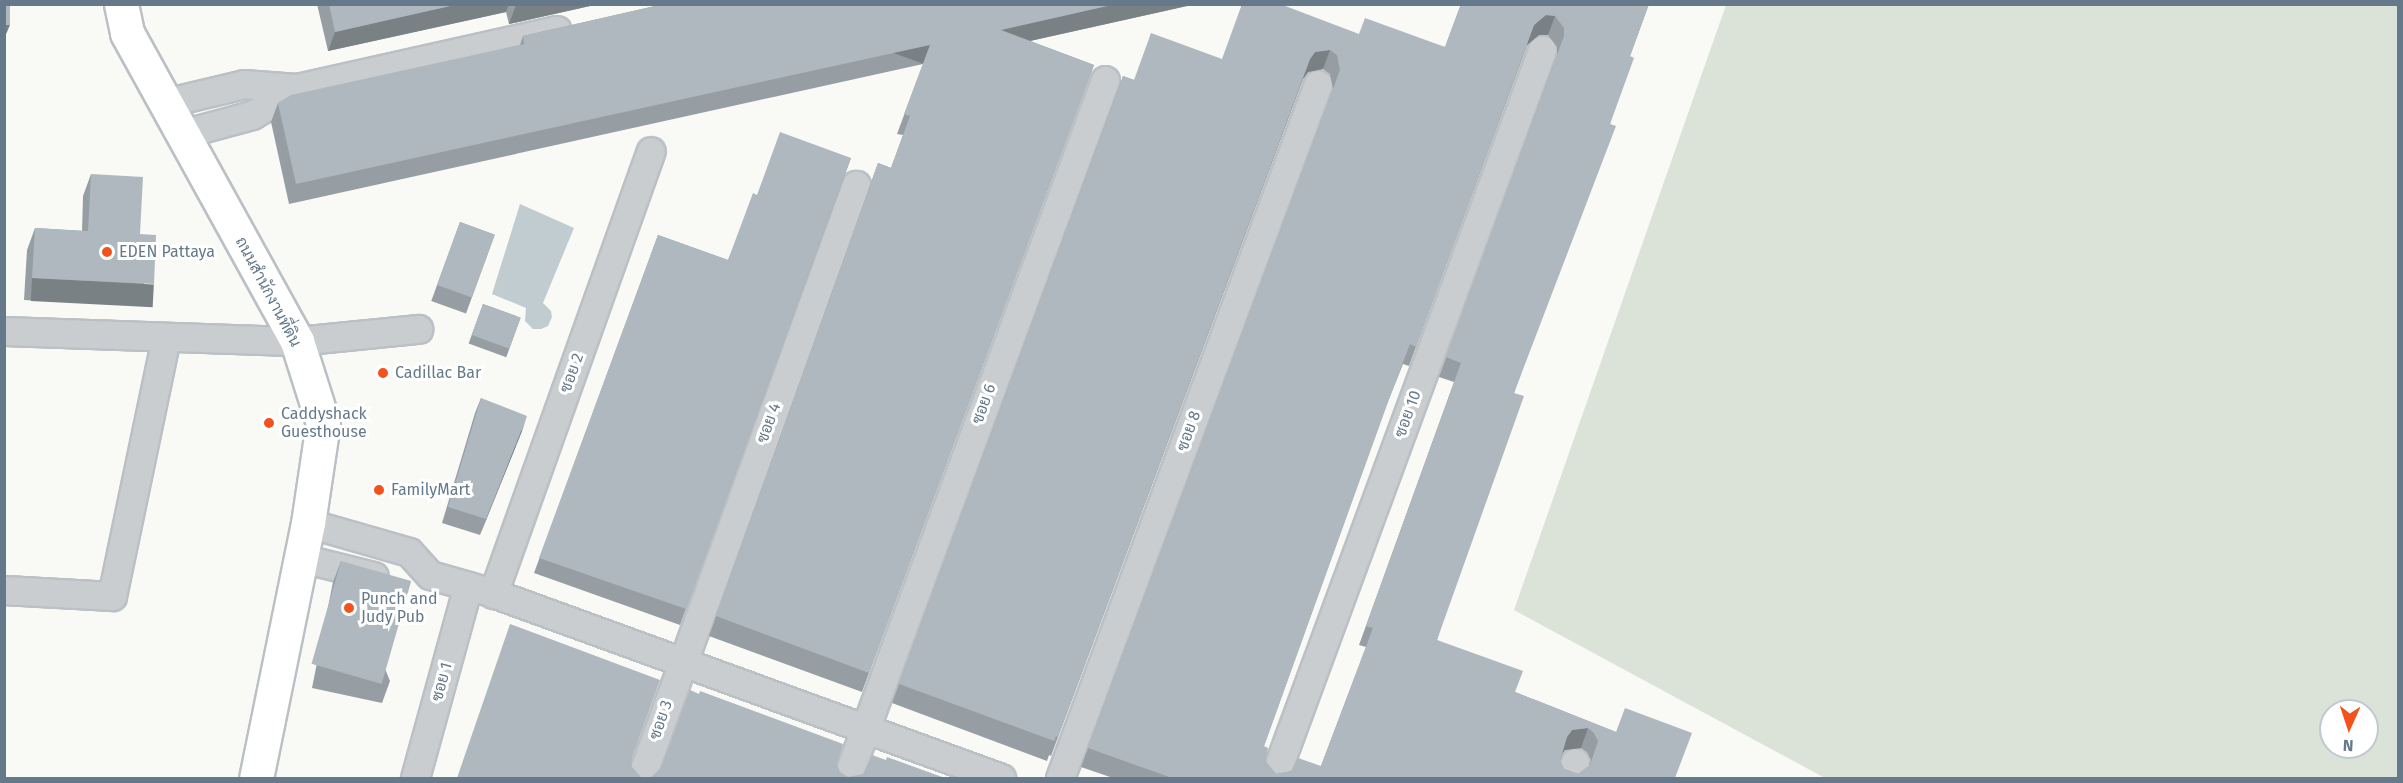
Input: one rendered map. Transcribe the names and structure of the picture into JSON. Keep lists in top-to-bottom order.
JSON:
{
  "streets": {
    "street": [
      "ถนนสำนักงานที่ดิน",
      "ซอย 2",
      "ซอย 6",
      "ซอย 10",
      "ซอย 4",
      "ซอย 8",
      "ซอย 1",
      "ซอย 3"
    ]
  },
  "crossings": [
    ["ซอย 2", "ซอย 1"],
    ["ซอย 4", "ซอย 3"]
  ],
  "places": [
    "EDEN Pattaya",
    "Cadillac Bar",
    "Caddyshack Guesthouse",
    "FamilyMart",
    "Punch and Judy Pub"
  ],
  "north": "bottom"
}
